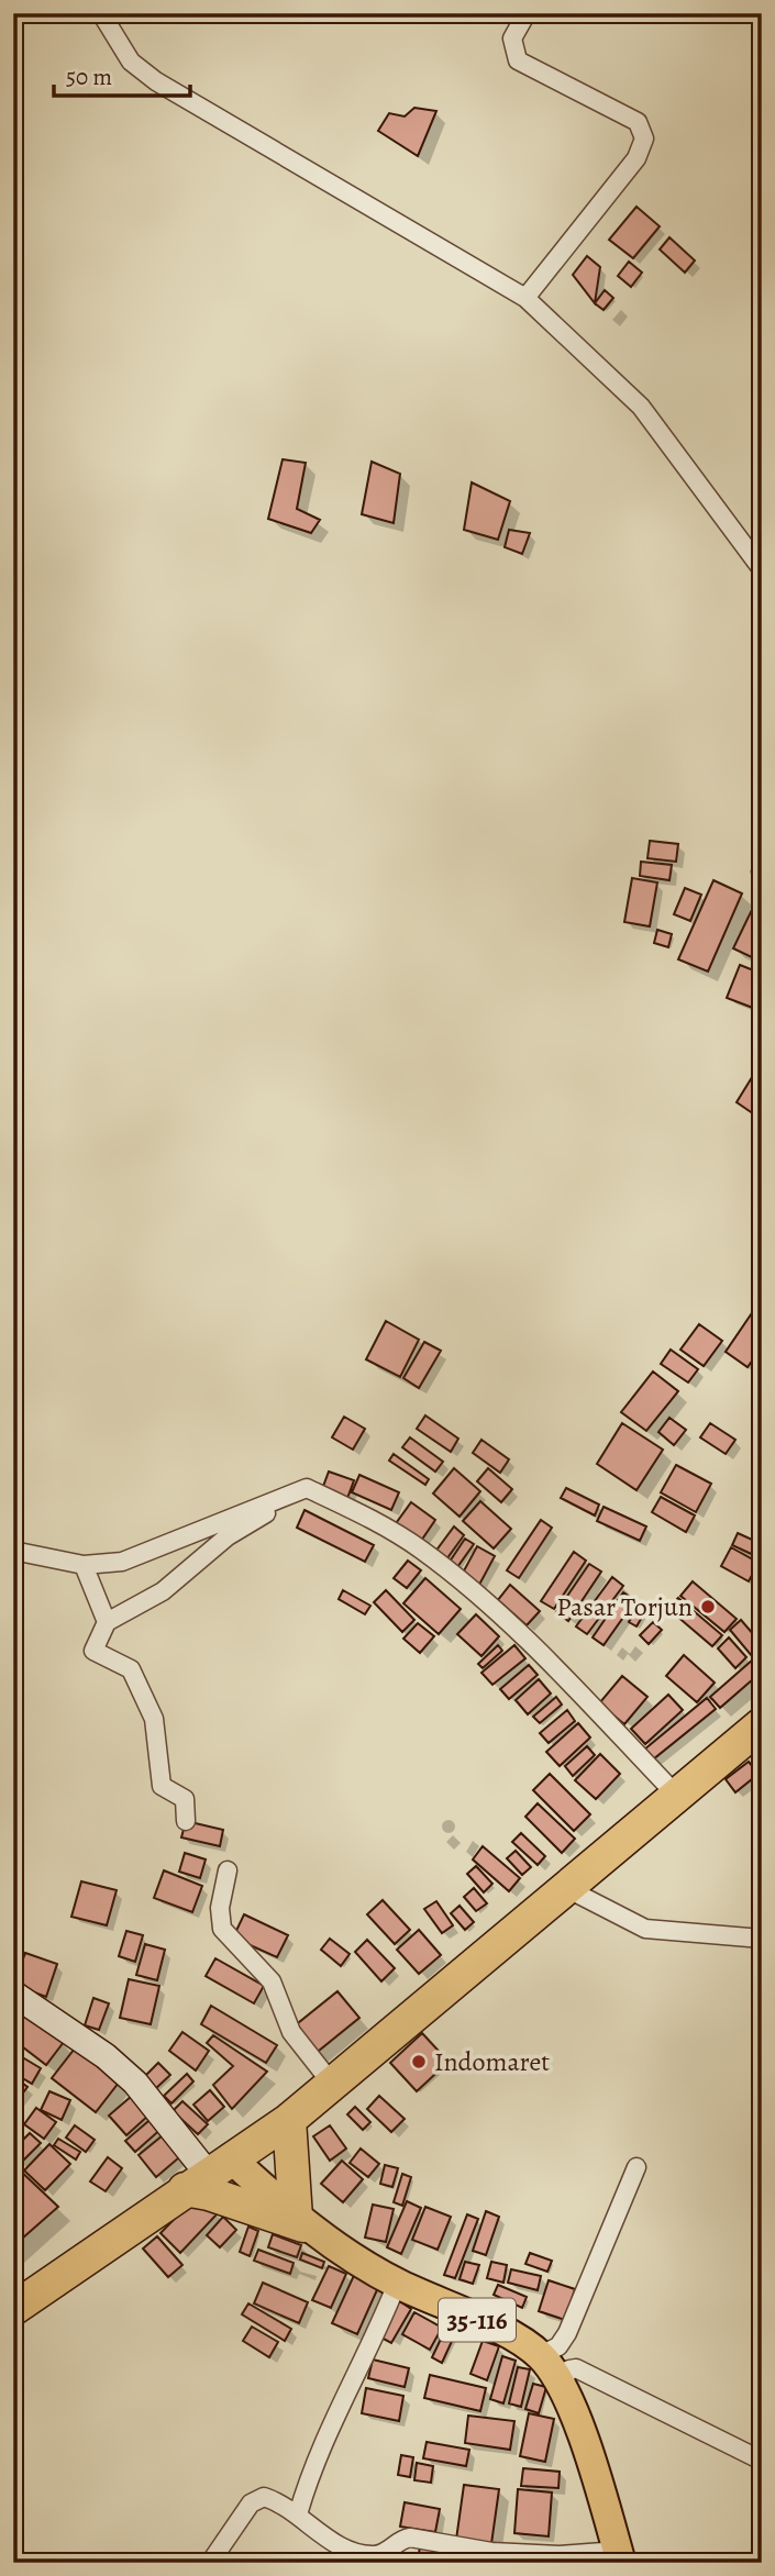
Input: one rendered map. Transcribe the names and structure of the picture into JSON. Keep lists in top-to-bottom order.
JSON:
{
  "streets": {
    "main road": ["35-116"]
  },
  "places": ["Pasar Torjun", "Indomaret"],
  "scale_bar": "50 m"
}
